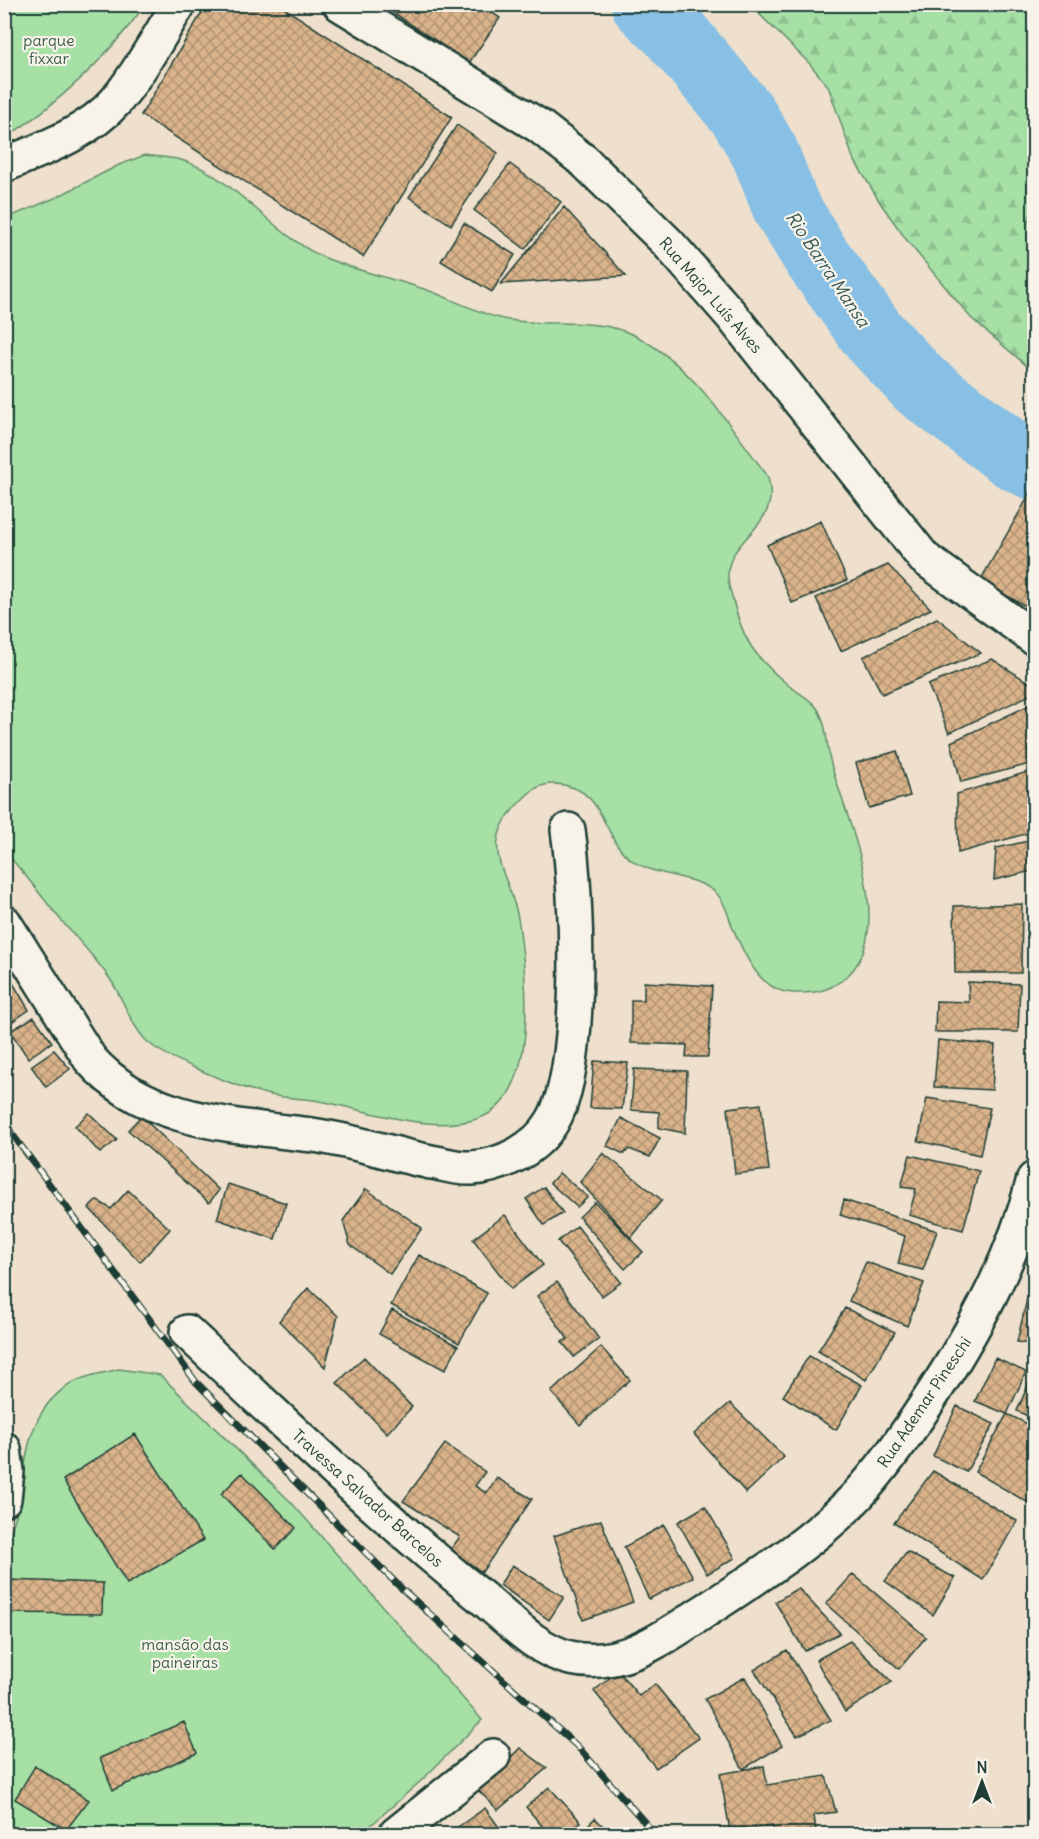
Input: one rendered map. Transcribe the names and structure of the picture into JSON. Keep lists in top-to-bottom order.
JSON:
{
  "streets": {
    "street": ["Rua Major Luís Alves", "Rua Ademar Pineschi", "Travessa Salvador Barcelos"]
  },
  "crossings": [
    ["Rua Ademar Pineschi", "Travessa Salvador Barcelos"]
  ],
  "water": ["Rio Barra Mansa"],
  "parks": ["parque fixxar", "mansão das paineiras"],
  "north": "top"
}
